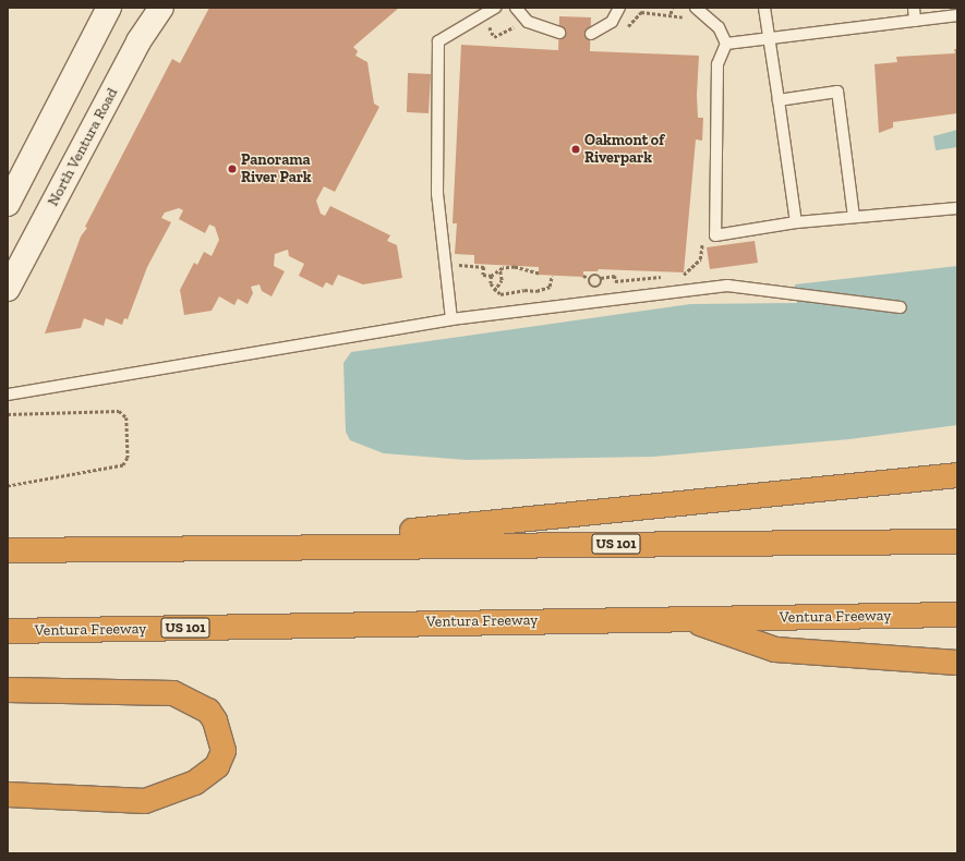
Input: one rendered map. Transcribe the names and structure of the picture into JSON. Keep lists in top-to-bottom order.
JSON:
{
  "streets": {
    "highway": ["US 101", "Ventura Freeway"],
    "main road": ["North Ventura Road"]
  },
  "places": ["Oakmont of Riverpark", "Panorama River Park"]
}
